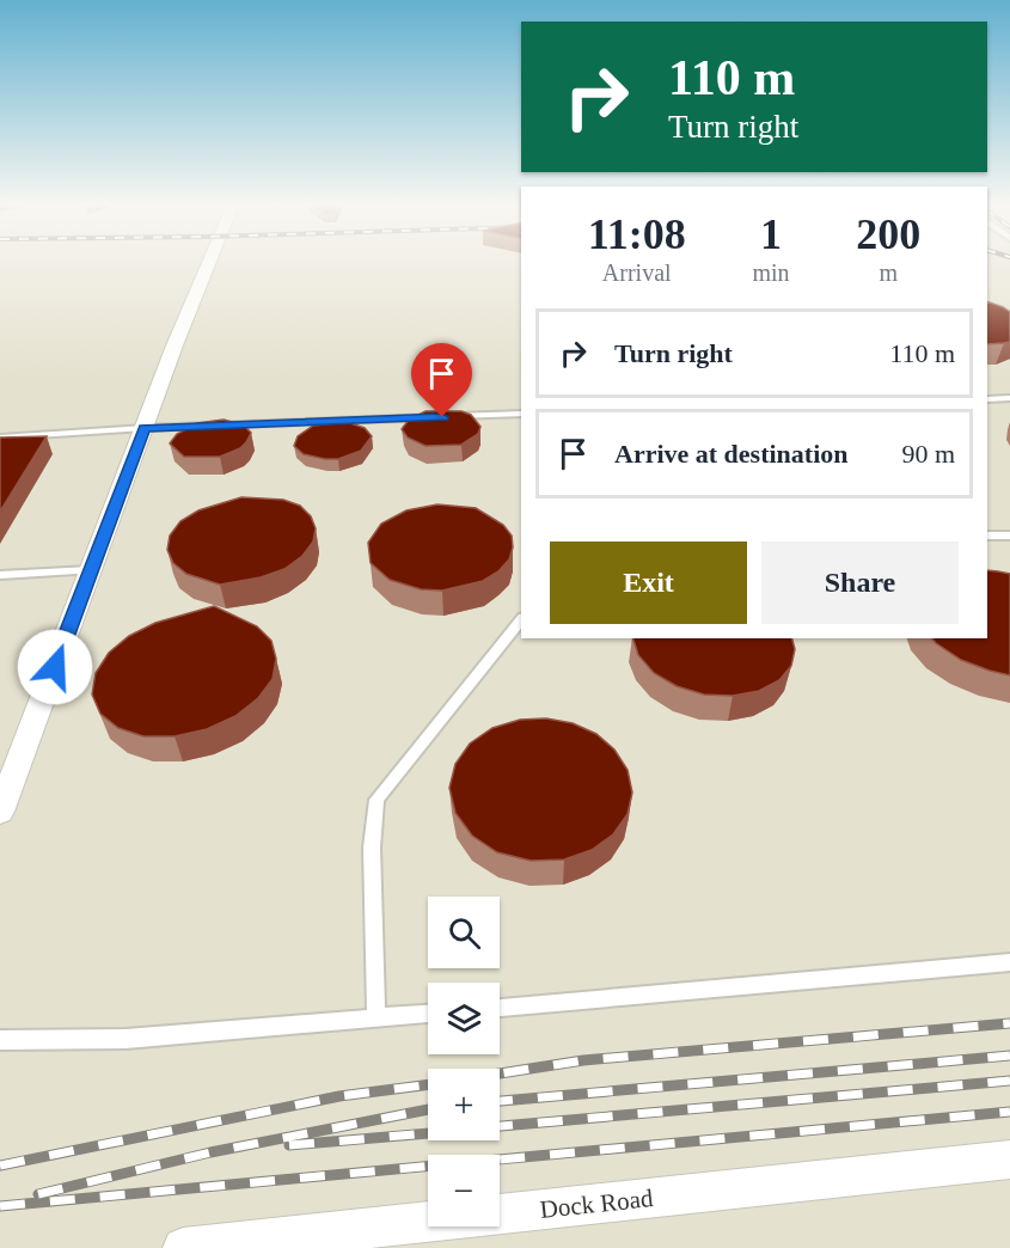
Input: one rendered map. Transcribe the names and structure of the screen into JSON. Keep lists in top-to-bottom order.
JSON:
{
  "streets": {
    "street": ["Dock Road"]
  },
  "page": {
    "turn": ["110 m", "Turn right"],
    "eta": [
      "11:08",
      "Arrival",
      "1",
      "min",
      "200",
      "m"
    ],
    "list": [
      {
        "name": "Turn right",
        "value": "110 m"
      },
      {
        "name": "Arrive at destination",
        "value": "90 m"
      }
    ],
    "buttons": ["Exit", "Share"],
    "map_buttons": ["+", "−"]
  }
}
